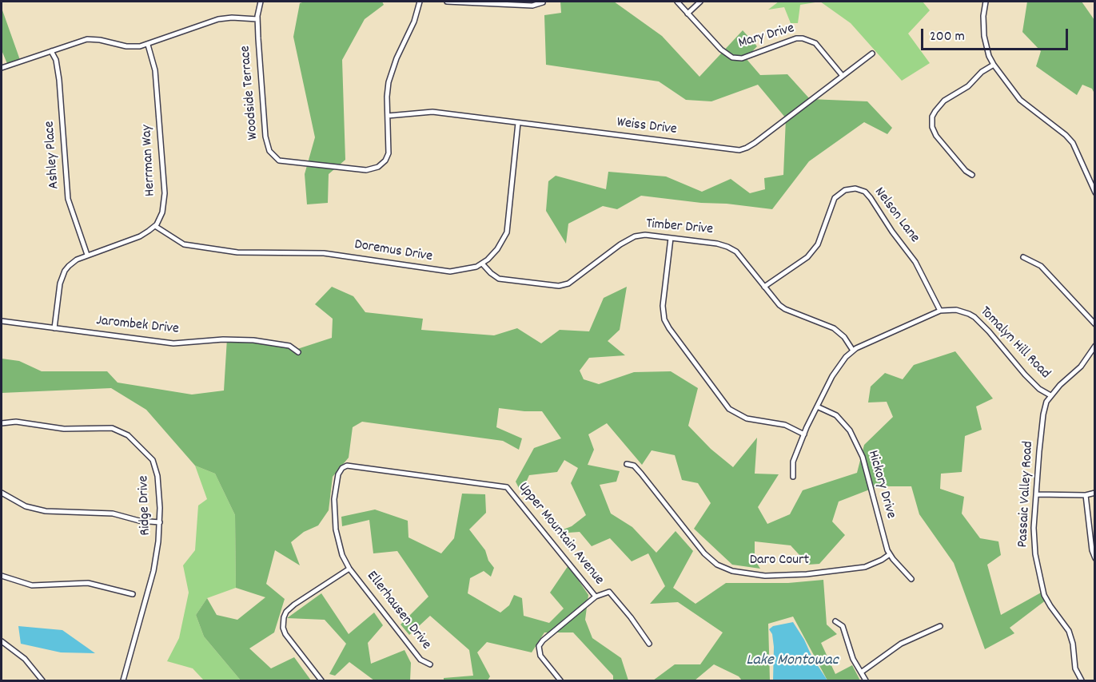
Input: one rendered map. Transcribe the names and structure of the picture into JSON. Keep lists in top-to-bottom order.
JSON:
{
  "streets": {
    "street": [
      "Mary Drive",
      "Woodside Terrace",
      "Weiss Drive",
      "Ashley Place",
      "Herrman Way",
      "Nelson Lane",
      "Timber Drive",
      "Doremus Drive",
      "Jarombek Drive",
      "Tomalyn Hill Road",
      "Hickory Drive",
      "Passaic Valley Road",
      "Ridge Drive",
      "Upper Mountain Avenue",
      "Daro Court",
      "Ellerhausen Drive"
    ]
  },
  "crossings": [
    ["Mary Drive", "Weiss Drive"],
    ["Woodside Terrace", "Weiss Drive"],
    ["Weiss Drive", "Doremus Drive"],
    ["Herrman Way", "Doremus Drive"],
    ["Nelson Lane", "Timber Drive"],
    ["Nelson Lane", "Tomalyn Hill Road"],
    ["Timber Drive", "Doremus Drive"],
    ["Timber Drive", "Tomalyn Hill Road"],
    ["Tomalyn Hill Road", "Hickory Drive"],
    ["Tomalyn Hill Road", "Passaic Valley Road"],
    ["Hickory Drive", "Daro Court"],
    ["Upper Mountain Avenue", "Ellerhausen Drive"]
  ],
  "water": ["Lake Montowac"],
  "scale_bar": "200 m"
}
